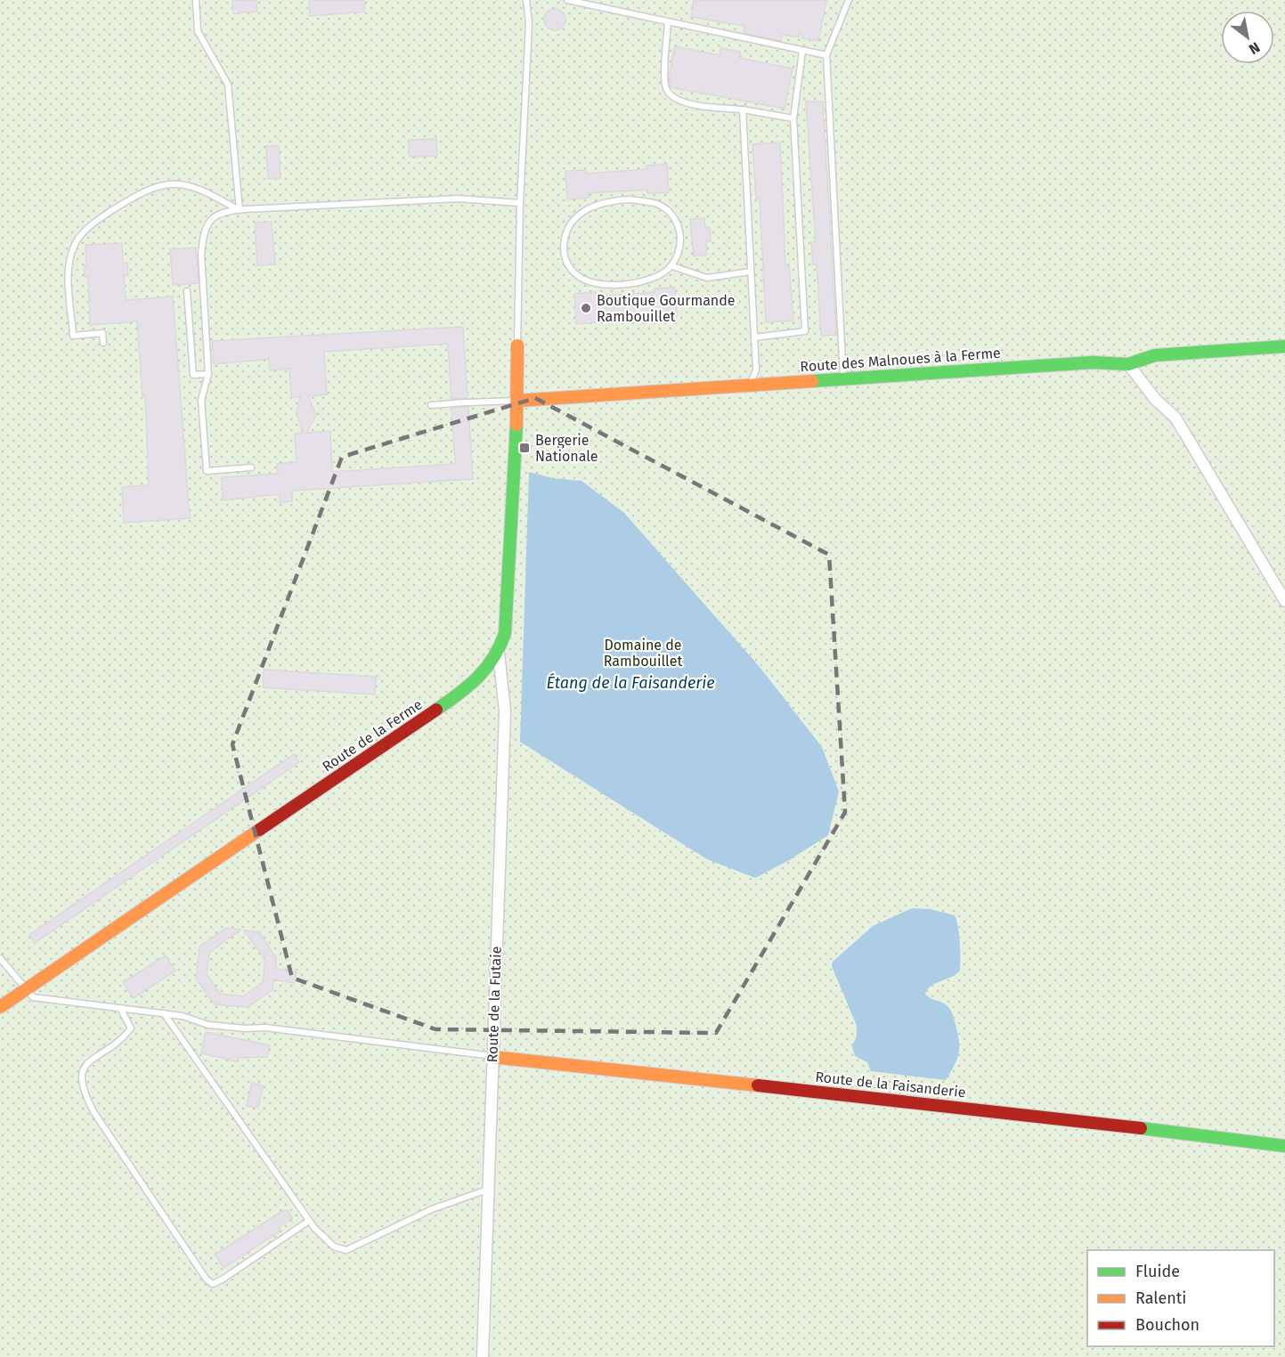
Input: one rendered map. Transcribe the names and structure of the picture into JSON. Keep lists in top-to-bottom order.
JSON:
{
  "streets": {
    "street": [
      "Route des Malnoues à la Ferme",
      "Route de la Ferme",
      "Route de la Futaie",
      "Route de la Faisanderie"
    ]
  },
  "crossings": [
    ["Route des Malnoues à la Ferme", "Route de la Ferme"],
    ["Route de la Ferme", "Route de la Futaie"],
    ["Route de la Futaie", "Route de la Faisanderie"]
  ],
  "water": ["Étang de la Faisanderie"],
  "parks": ["Domaine de Rambouillet"],
  "places": {
    "other": ["Boutique Gourmande Rambouillet"],
    "transit": ["Bergerie Nationale"]
  },
  "legend": ["Fluide", "Ralenti", "Bouchon"],
  "north": "bottom right"
}
